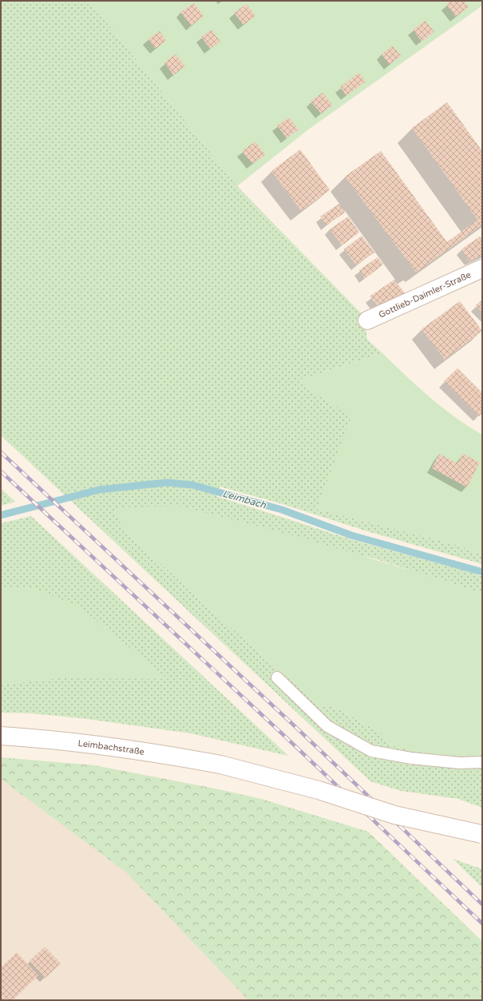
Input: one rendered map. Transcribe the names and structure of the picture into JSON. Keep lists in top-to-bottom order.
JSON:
{
  "streets": {
    "street": ["Gottlieb-Daimler-Straße", "Leimbachstraße"]
  },
  "water": ["Leimbach"]
}
